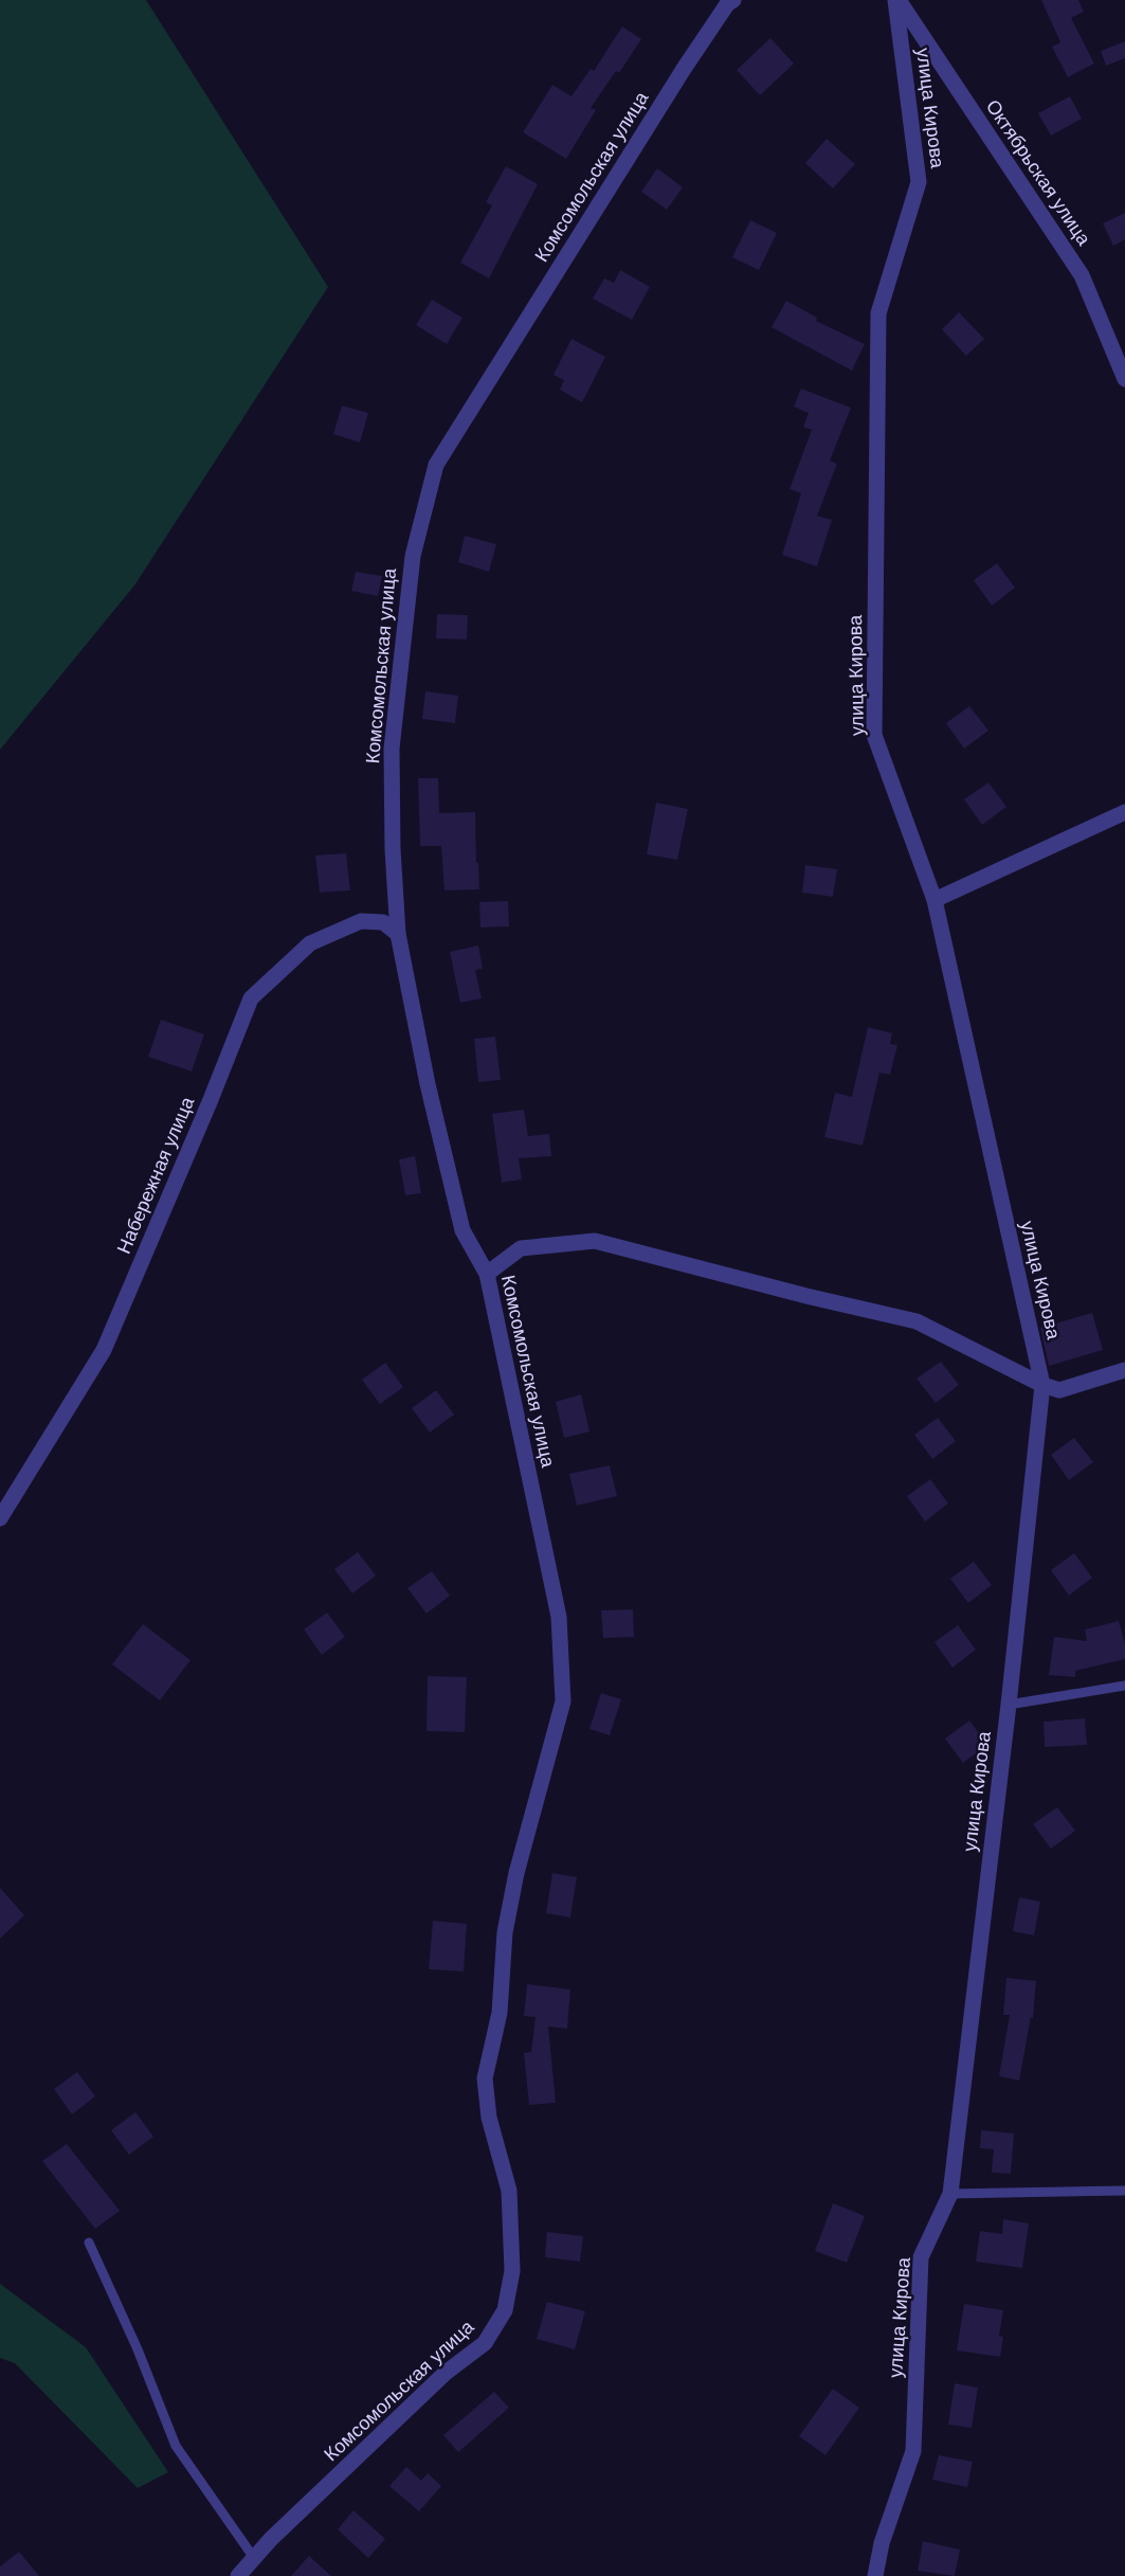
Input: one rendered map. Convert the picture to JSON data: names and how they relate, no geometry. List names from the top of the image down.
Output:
{
  "streets": {
    "street": [
      "улица Кирова",
      "Октябрьская улица",
      "Комсомольская улица",
      "Набережная улица"
    ]
  },
  "crossings": [
    ["улица Кирова", "Октябрьская улица"],
    ["Комсомольская улица", "Набережная улица"]
  ]
}
